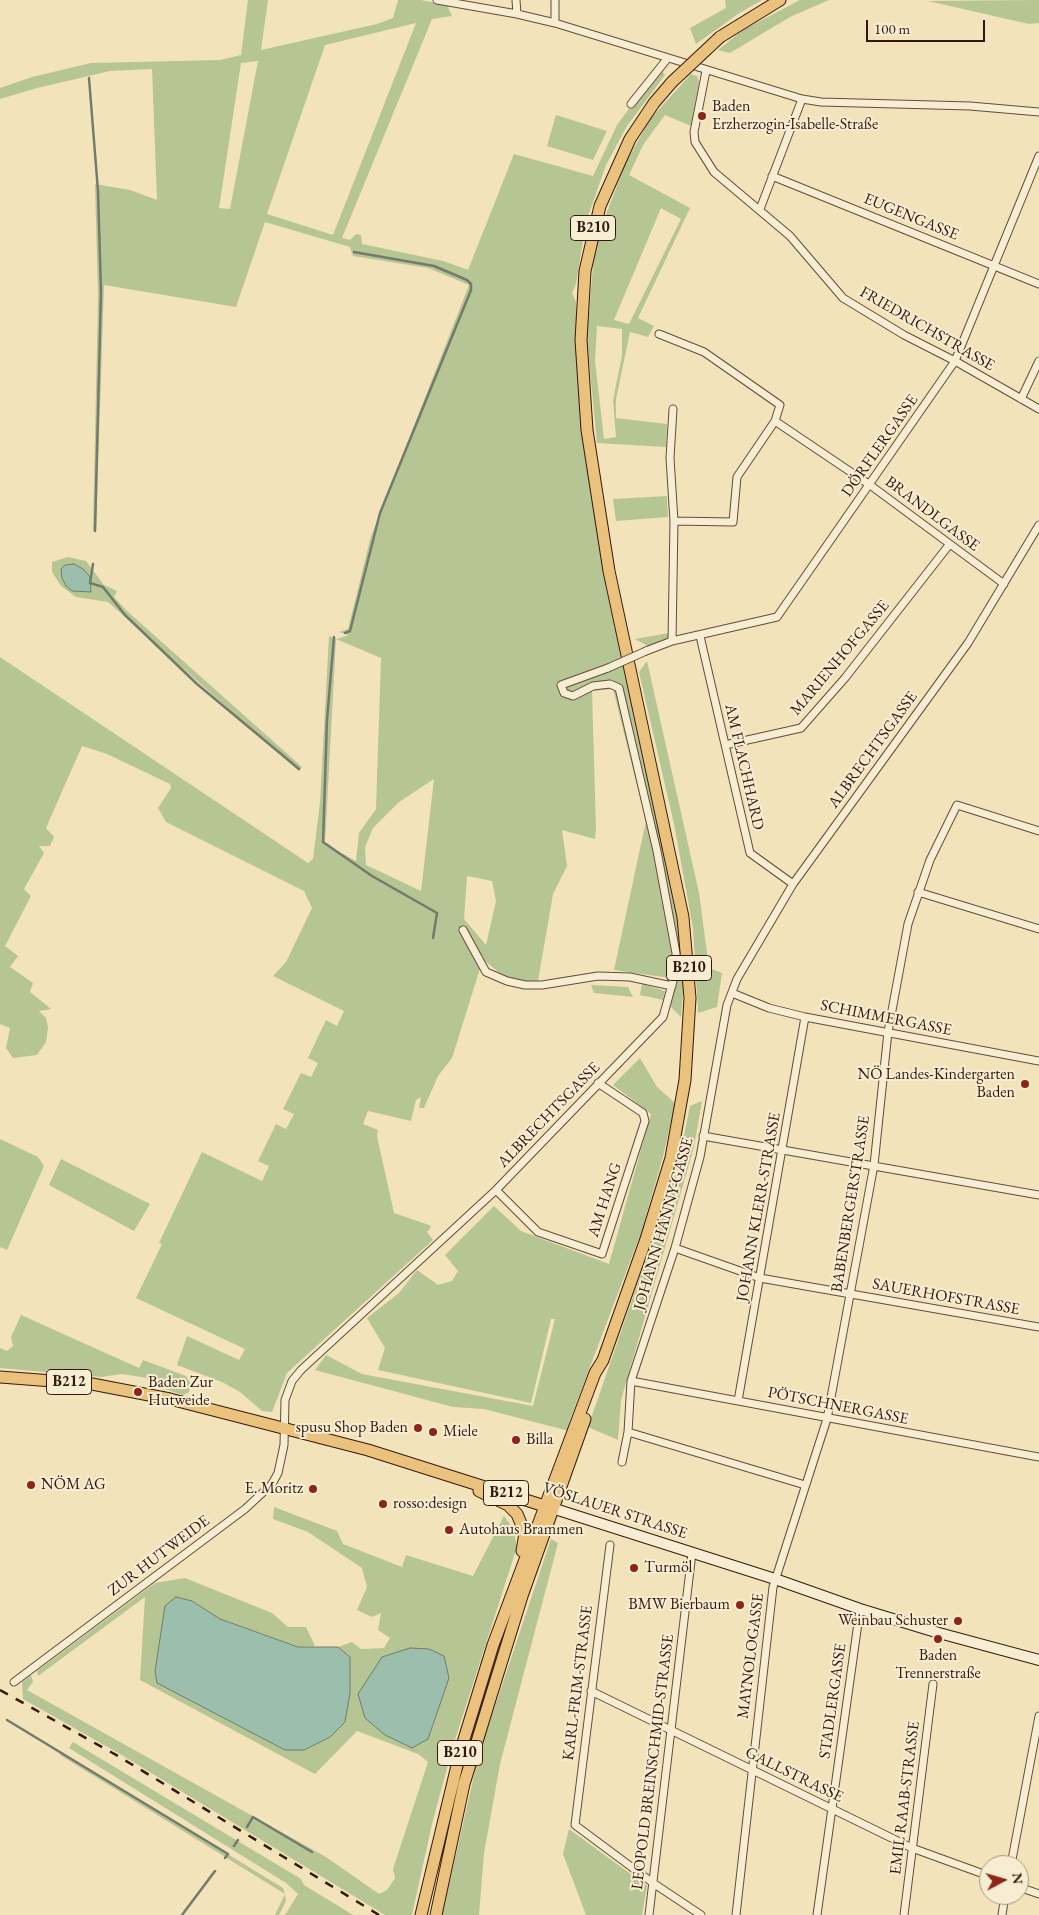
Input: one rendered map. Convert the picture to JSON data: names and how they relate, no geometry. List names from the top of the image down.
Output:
{
  "streets": {
    "main road": ["B210", "B212", "VÖSLAUER STRASSE"],
    "street": [
      "EUGENGASSE",
      "FRIEDRICHSTRASSE",
      "DÖRFLERGASSE",
      "BRANDLGASSE",
      "MARIENHOFGASSE",
      "ALBRECHTSGASSE",
      "AM FLACHHARD",
      "SCHIMMERGASSE",
      "AM HANG",
      "BABENBERGERSTRASSE",
      "JOHANN KLERR-STRASSE",
      "JOHANN HANNY-GASSE",
      "SAUERHOFSTRASSE",
      "PÖTSCHNERGASSE",
      "ZUR HUTWEIDE",
      "MAYNOLOGASSE",
      "KARL-FRIM-STRASSE",
      "STADLERGASSE",
      "LEOPOLD BREINSCHMID-STRASSE",
      "GALLSTRASSE",
      "EMIL RAAB-STRASSE"
    ]
  },
  "crossings": [
    ["EUGENGASSE", "DÖRFLERGASSE"],
    ["B210", "VÖSLAUER STRASSE"],
    ["FRIEDRICHSTRASSE", "DÖRFLERGASSE"],
    ["DÖRFLERGASSE", "BRANDLGASSE"],
    ["DÖRFLERGASSE", "ALBRECHTSGASSE"],
    ["DÖRFLERGASSE", "AM FLACHHARD"],
    ["BRANDLGASSE", "MARIENHOFGASSE"],
    ["BRANDLGASSE", "ALBRECHTSGASSE"],
    ["MARIENHOFGASSE", "AM FLACHHARD"],
    ["ALBRECHTSGASSE", "AM FLACHHARD"],
    ["ALBRECHTSGASSE", "SCHIMMERGASSE"],
    ["ALBRECHTSGASSE", "AM HANG"],
    ["ALBRECHTSGASSE", "JOHANN HANNY-GASSE"],
    ["ALBRECHTSGASSE", "VÖSLAUER STRASSE"],
    ["ALBRECHTSGASSE", "ZUR HUTWEIDE"],
    ["SCHIMMERGASSE", "BABENBERGERSTRASSE"],
    ["SCHIMMERGASSE", "JOHANN KLERR-STRASSE"],
    ["SCHIMMERGASSE", "JOHANN HANNY-GASSE"],
    ["BABENBERGERSTRASSE", "SAUERHOFSTRASSE"],
    ["BABENBERGERSTRASSE", "PÖTSCHNERGASSE"],
    ["BABENBERGERSTRASSE", "VÖSLAUER STRASSE"],
    ["BABENBERGERSTRASSE", "MAYNOLOGASSE"],
    ["JOHANN KLERR-STRASSE", "SAUERHOFSTRASSE"],
    ["JOHANN KLERR-STRASSE", "PÖTSCHNERGASSE"],
    ["JOHANN HANNY-GASSE", "SAUERHOFSTRASSE"],
    ["JOHANN HANNY-GASSE", "PÖTSCHNERGASSE"],
    ["VÖSLAUER STRASSE", "ZUR HUTWEIDE"],
    ["VÖSLAUER STRASSE", "MAYNOLOGASSE"],
    ["VÖSLAUER STRASSE", "STADLERGASSE"],
    ["VÖSLAUER STRASSE", "LEOPOLD BREINSCHMID-STRASSE"],
    ["MAYNOLOGASSE", "GALLSTRASSE"],
    ["KARL-FRIM-STRASSE", "LEOPOLD BREINSCHMID-STRASSE"],
    ["KARL-FRIM-STRASSE", "GALLSTRASSE"],
    ["STADLERGASSE", "GALLSTRASSE"],
    ["LEOPOLD BREINSCHMID-STRASSE", "GALLSTRASSE"],
    ["GALLSTRASSE", "EMIL RAAB-STRASSE"]
  ],
  "places": [
    "Baden Erzherzogin-Isabelle-Straße",
    "NÖ Landes-Kindergarten Baden",
    "Baden Zur Hutweide",
    "spusu Shop Baden",
    "Miele",
    "Billa",
    "NÖM AG",
    "E. Moritz",
    "rosso:design",
    "Autohaus Brammen",
    "Turmöl",
    "BMW Bierbaum",
    "Weinbau Schuster",
    "Baden Trennerstraße"
  ],
  "scale_bar": "100 m",
  "north": "right"
}
